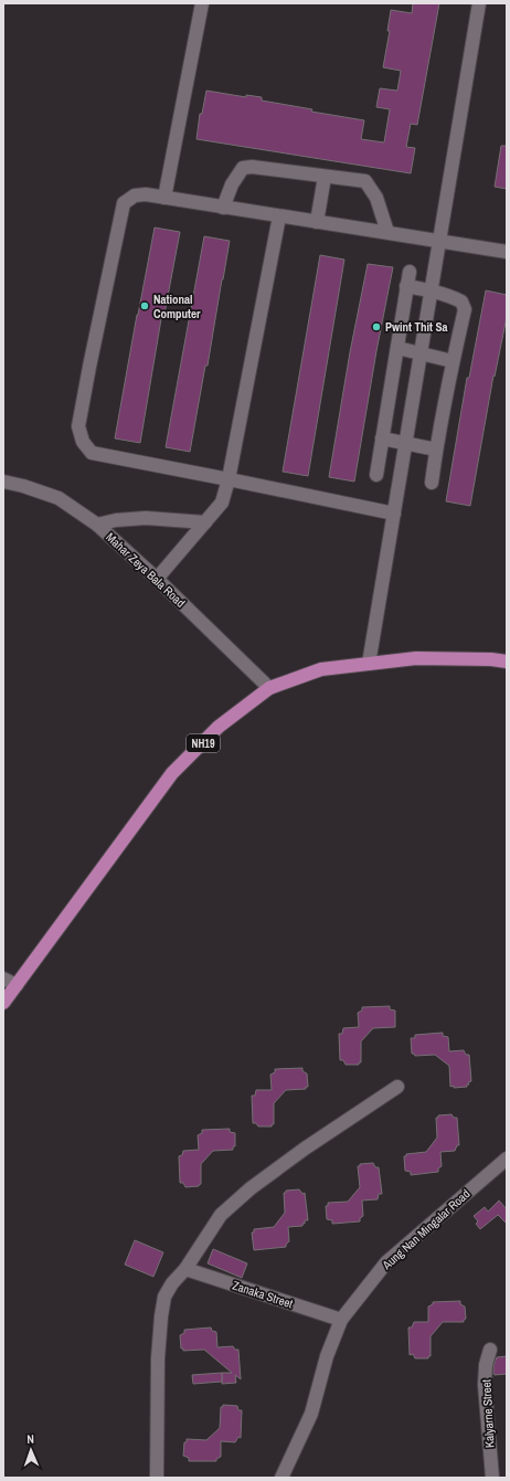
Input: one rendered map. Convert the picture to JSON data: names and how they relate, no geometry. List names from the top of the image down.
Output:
{
  "streets": {
    "highway": ["NH19"],
    "street": [
      "Mahar Zeya Bala Road",
      "Aung Nan Mingalar Road",
      "Zanaka Street",
      "Kalyarne Street"
    ]
  },
  "crossings": [
    ["Mahar Zeya Bala Road", "NH19"],
    ["Aung Nan Mingalar Road", "Zanaka Street"]
  ],
  "places": ["National Computer", "Pwint Thit Sa"],
  "north": "top"
}
